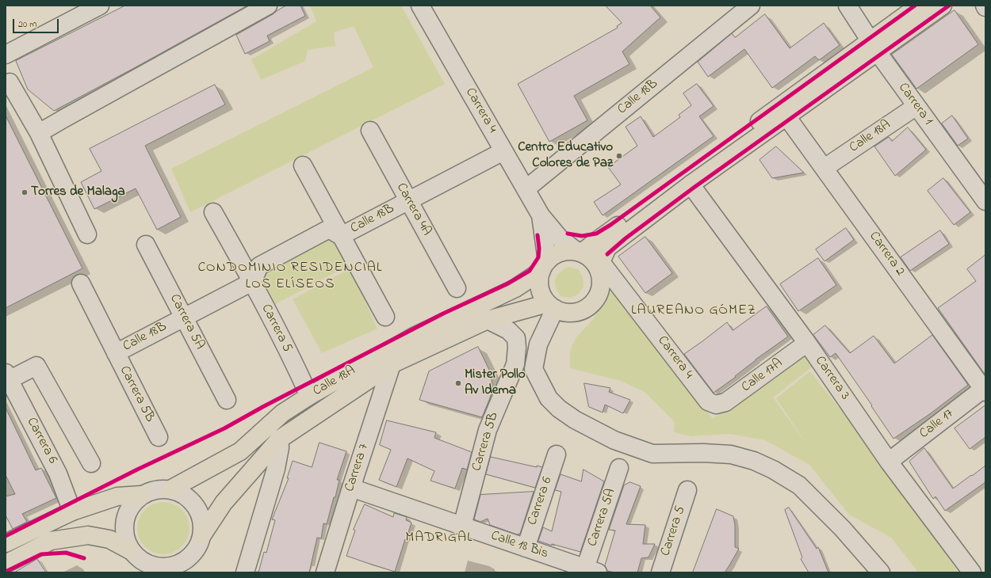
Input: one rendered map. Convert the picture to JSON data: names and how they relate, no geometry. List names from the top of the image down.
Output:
{
  "streets": {
    "main road": ["Calle 18A"],
    "street": [
      "Calle 18B",
      "Carrera 1",
      "Carrera 4",
      "Carrera 4A",
      "Carrera 2",
      "Carrera 5A",
      "Carrera 5",
      "Calle 17A",
      "Carrera 3",
      "Carrera 5B",
      "Calle 17",
      "Carrera 6",
      "Carrera 7",
      "Calle 18 Bis"
    ]
  },
  "crossings": [
    ["Calle 18B", "Carrera 4"],
    ["Calle 18B", "Carrera 4A"],
    ["Calle 18B", "Carrera 5A"],
    ["Calle 18B", "Carrera 5"],
    ["Calle 18B", "Carrera 5B"],
    ["Carrera 1", "Calle 18A"],
    ["Carrera 4", "Calle 18A"],
    ["Carrera 4", "Calle 17A"],
    ["Calle 18A", "Carrera 2"],
    ["Calle 18A", "Carrera 5"],
    ["Calle 18A", "Carrera 5B"],
    ["Calle 18A", "Carrera 7"],
    ["Carrera 2", "Calle 17"],
    ["Carrera 5A", "Calle 18 Bis"],
    ["Calle 17A", "Carrera 3"],
    ["Carrera 3", "Calle 17"],
    ["Carrera 5B", "Calle 18 Bis"],
    ["Carrera 6", "Calle 18 Bis"],
    ["Carrera 7", "Calle 18 Bis"]
  ],
  "districts": ["CONDOMINIO RESIDENCIAL LOS ELÍSEOS", "LAUREANO GÓMEZ", "MADRIGAL"],
  "places": ["Centro Educativo Colores de Paz", "Torres de Malaga", "Mister Pollo Av Idema"],
  "scale_bar": "20 m"
}
